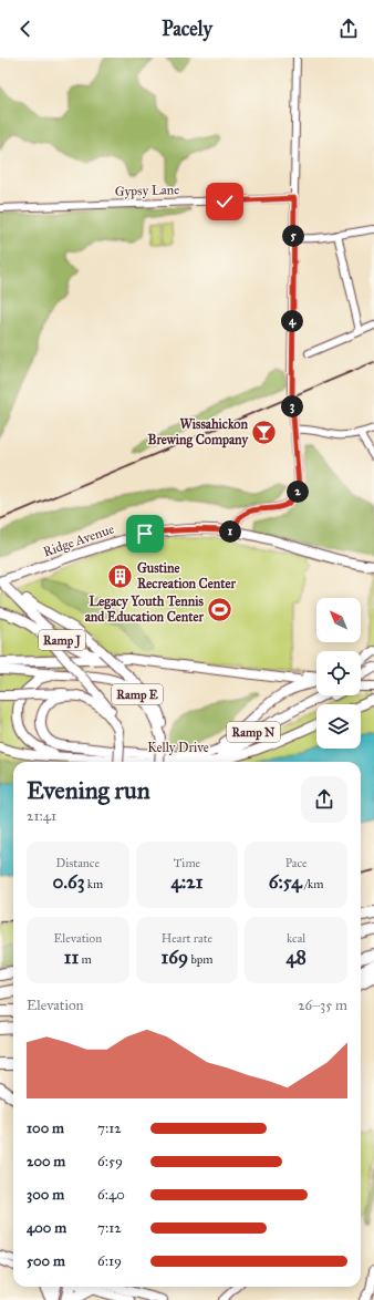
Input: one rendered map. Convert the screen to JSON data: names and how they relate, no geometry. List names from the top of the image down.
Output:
{
  "streets": {
    "main road": [
      "Ridge Avenue",
      "Ramp J",
      "Ramp E",
      "Ramp N",
      "Kelly Drive"
    ],
    "street": ["Gypsy Lane"]
  },
  "crossings": [
    ["Ridge Avenue", "Ramp J"]
  ],
  "places": {
    "bar": ["Wissahickon Brewing Company"],
    "building": ["Gustine Recreation Center"],
    "sports": ["Legacy Youth Tennis and Education Center"]
  },
  "north": "top left",
  "page": {
    "header": "Pacely",
    "pins": [
      "5",
      "4",
      "3",
      "2",
      "1"
    ],
    "heading": ["Evening run", "21:41"],
    "stats": [
      ["Distance", "0.63 km"],
      ["Time", "4:21"],
      ["Pace", "6:54 /km"],
      ["Elevation", "11 m"],
      ["Heart rate", "169 bpm"],
      ["kcal", "48"]
    ],
    "chart": ["Elevation", "26–35 m"],
    "list": [
      {
        "name": "100 m",
        "note": "7:12"
      },
      {
        "name": "200 m",
        "note": "6:59"
      },
      {
        "name": "300 m",
        "note": "6:40"
      },
      {
        "name": "400 m",
        "note": "7:12"
      },
      {
        "name": "500 m",
        "note": "6:19"
      }
    ]
  }
}
